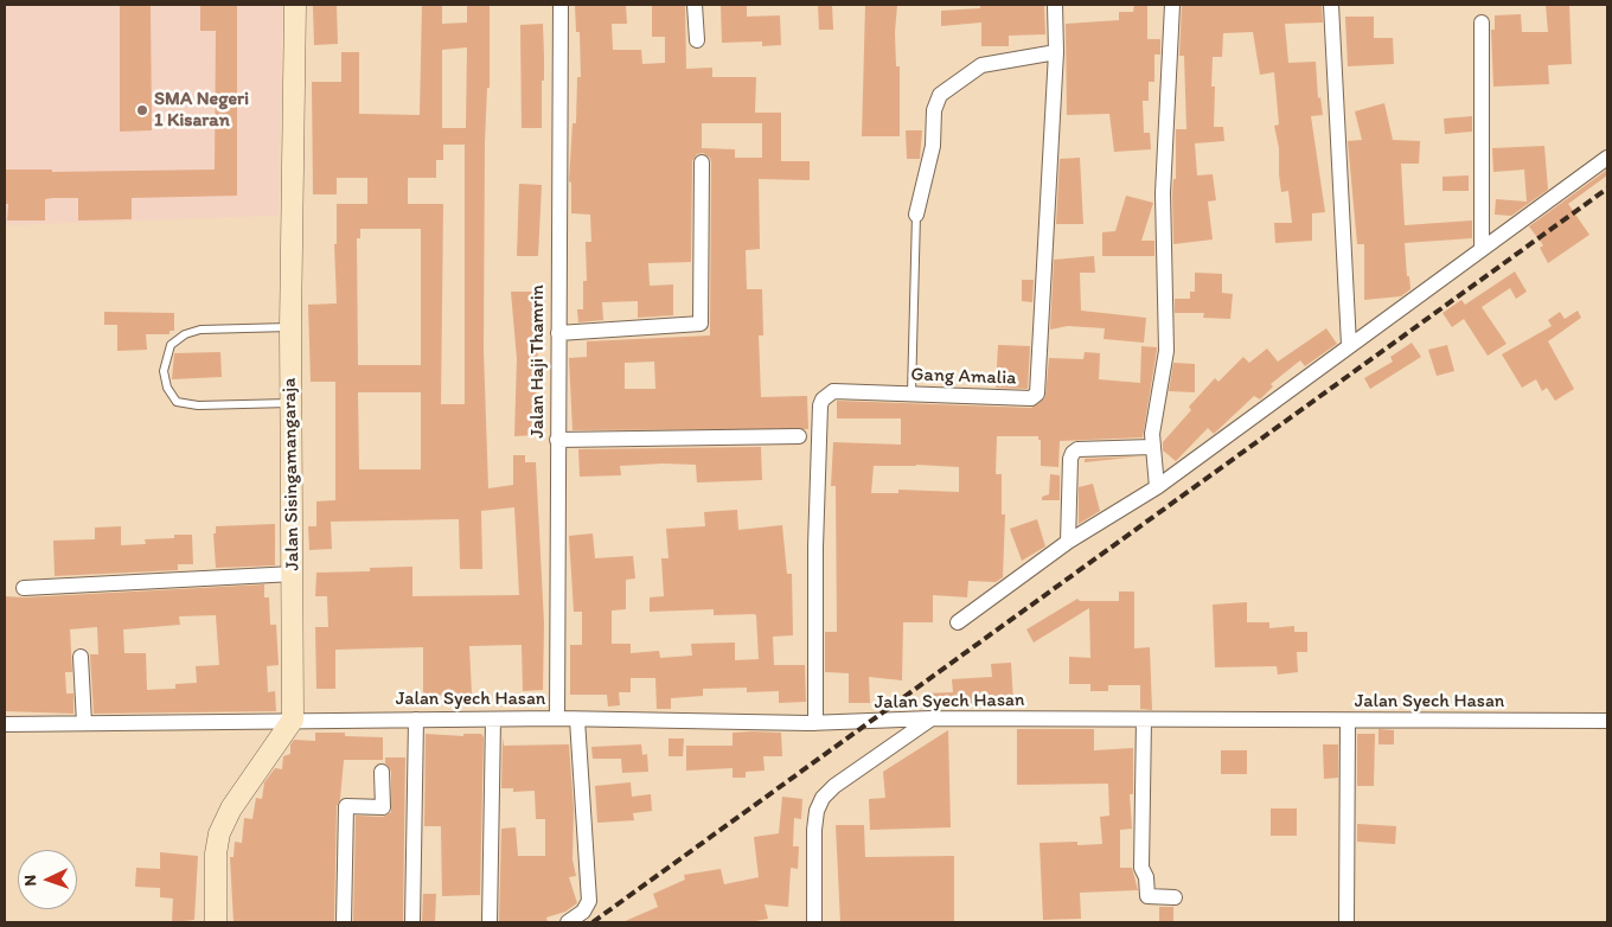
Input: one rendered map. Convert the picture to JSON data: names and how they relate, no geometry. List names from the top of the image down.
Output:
{
  "streets": {
    "street": [
      "Jalan Haji Thamrin",
      "Gang Amalia",
      "Jalan Sisingamangaraja",
      "Jalan Syech Hasan"
    ]
  },
  "crossings": [
    ["Jalan Haji Thamrin", "Jalan Syech Hasan"],
    ["Gang Amalia", "Jalan Syech Hasan"],
    ["Jalan Sisingamangaraja", "Jalan Syech Hasan"]
  ],
  "places": ["SMA Negeri 1 Kisaran"],
  "north": "left"
}
